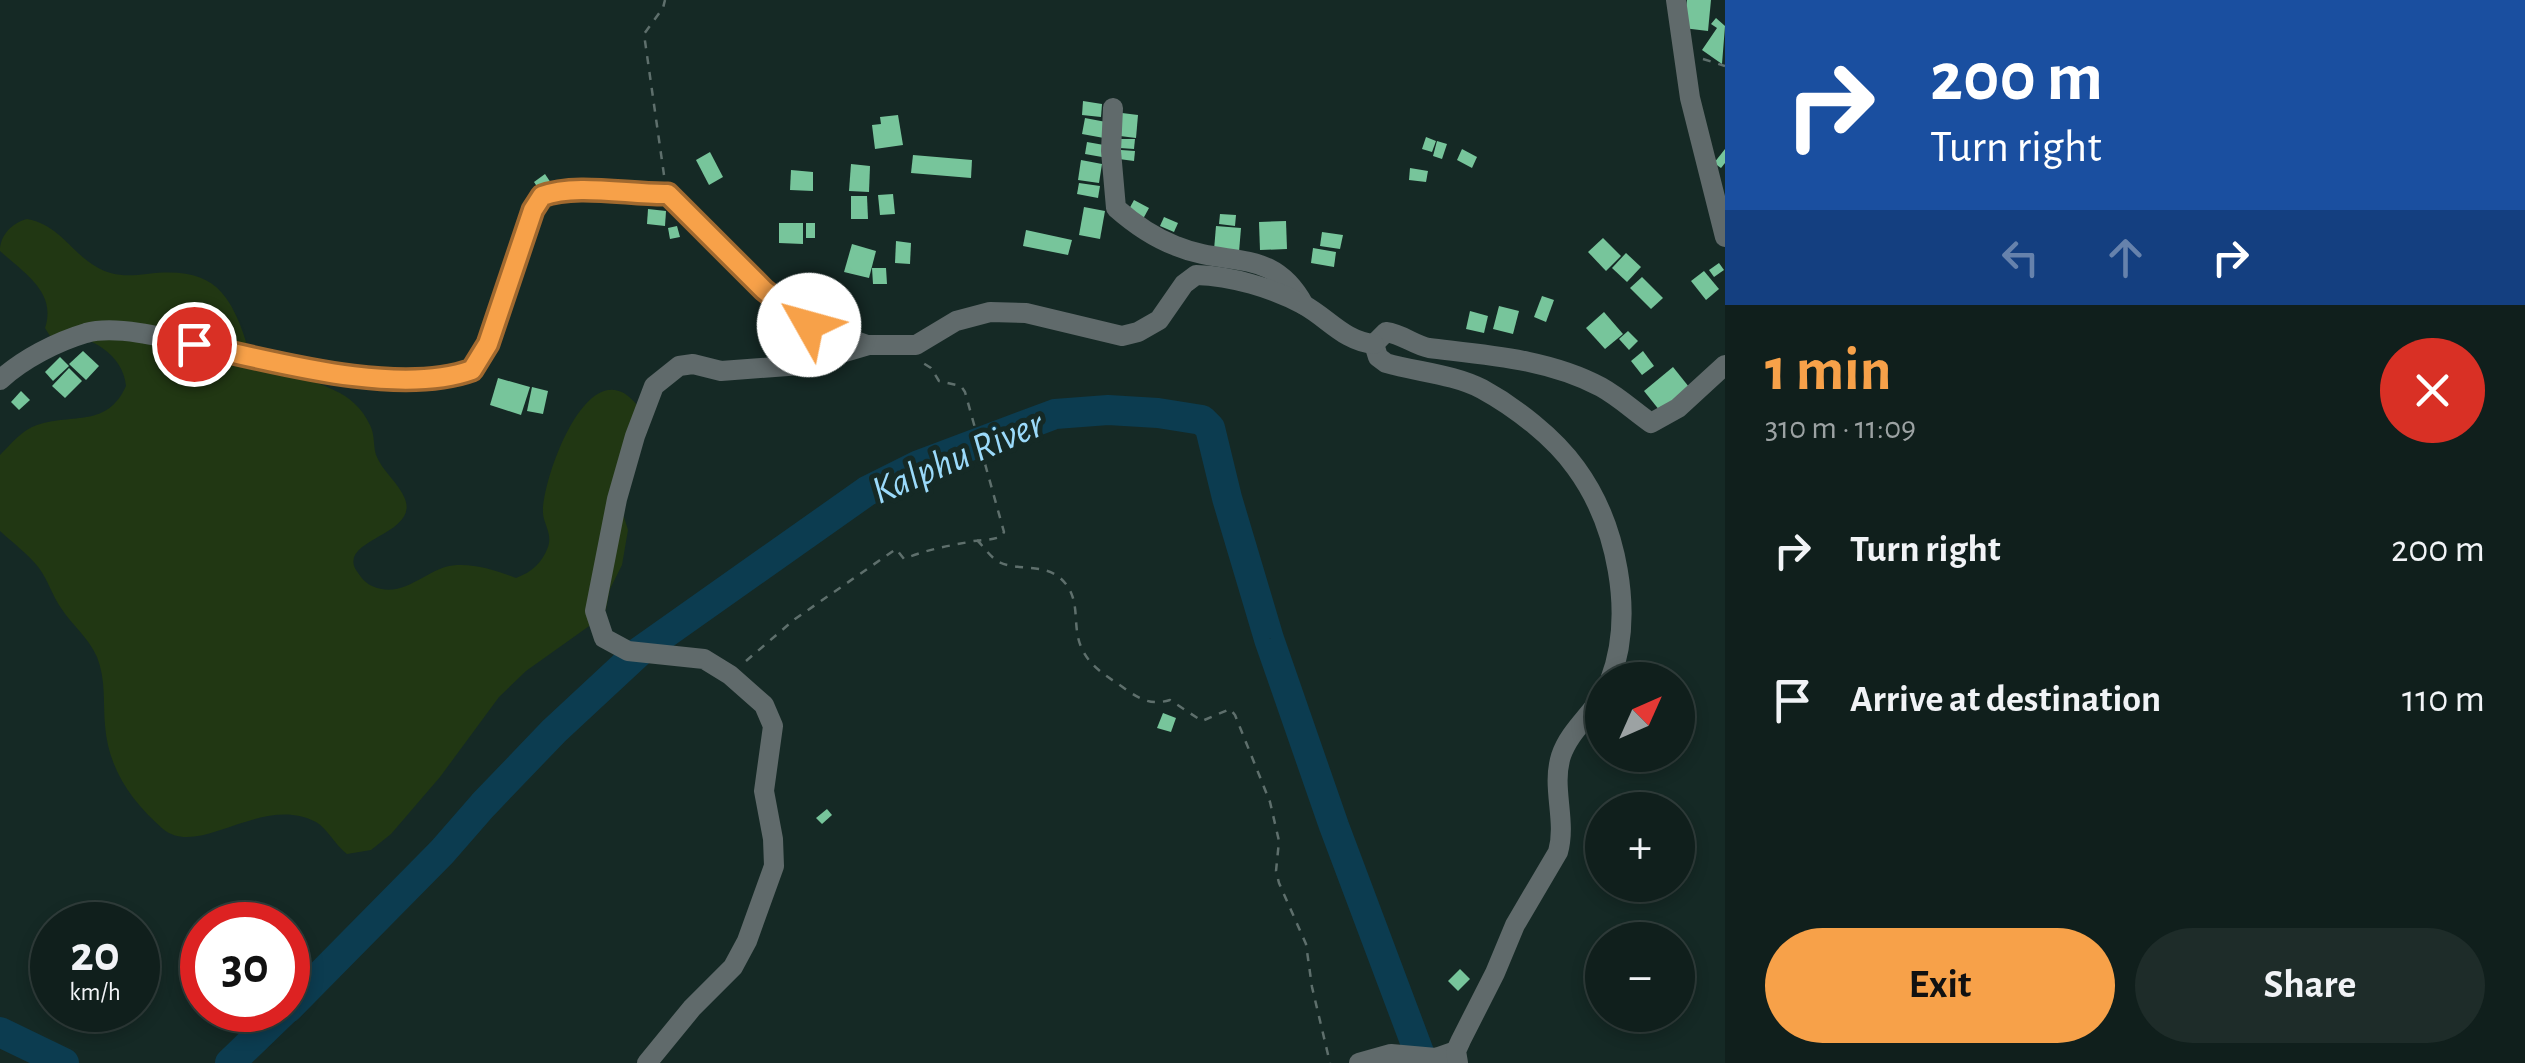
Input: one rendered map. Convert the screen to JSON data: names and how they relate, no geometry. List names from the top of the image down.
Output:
{
  "water": ["Kalphu River"],
  "north": "top right",
  "page": {
    "turn": ["200 m", "Turn right"],
    "heading": ["1 min", "310 m · 11:09"],
    "list": [
      {
        "name": "Turn right",
        "value": "200 m"
      },
      {
        "name": "Arrive at destination",
        "value": "110 m"
      }
    ],
    "map_buttons": ["+", "−"],
    "speed": "20 km/h",
    "limit": "30",
    "buttons": ["Exit", "Share"]
  }
}
